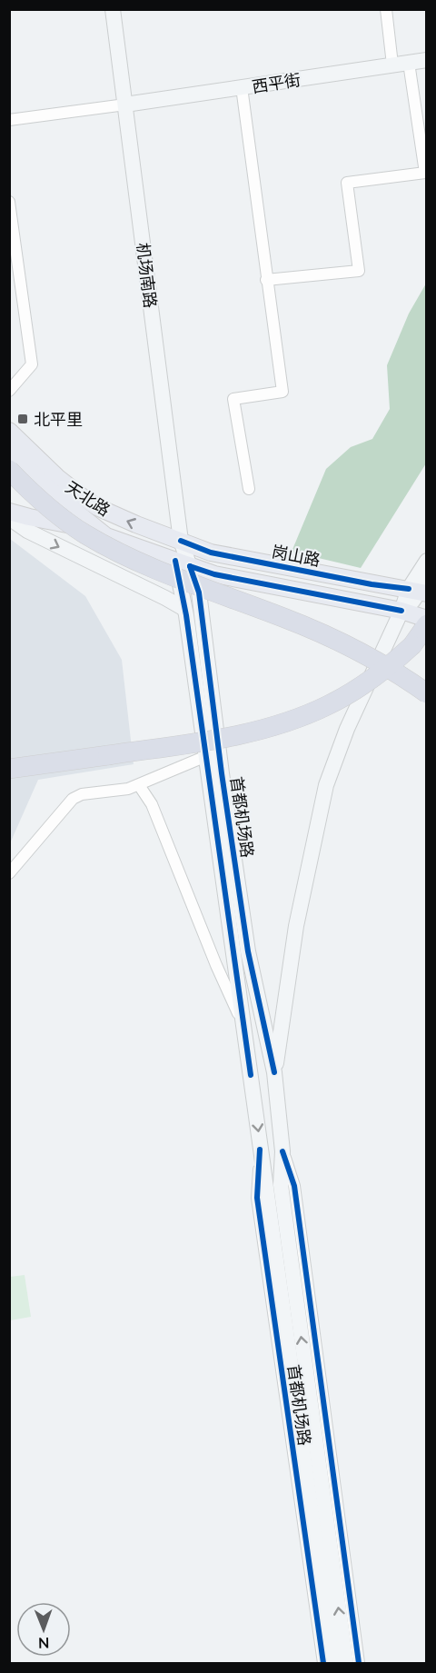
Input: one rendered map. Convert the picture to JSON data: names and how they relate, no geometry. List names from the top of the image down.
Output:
{
  "streets": {
    "main road": ["天北路", "岗山路"],
    "street": ["西平街", "机场南路", "首都机场路"]
  },
  "crossings": [
    ["西平街", "机场南路"],
    ["机场南路", "天北路"],
    ["机场南路", "岗山路"],
    ["天北路", "岗山路"],
    ["天北路", "首都机场路"],
    ["岗山路", "首都机场路"]
  ],
  "places": {
    "transit": ["北平里"]
  },
  "north": "bottom"
}
